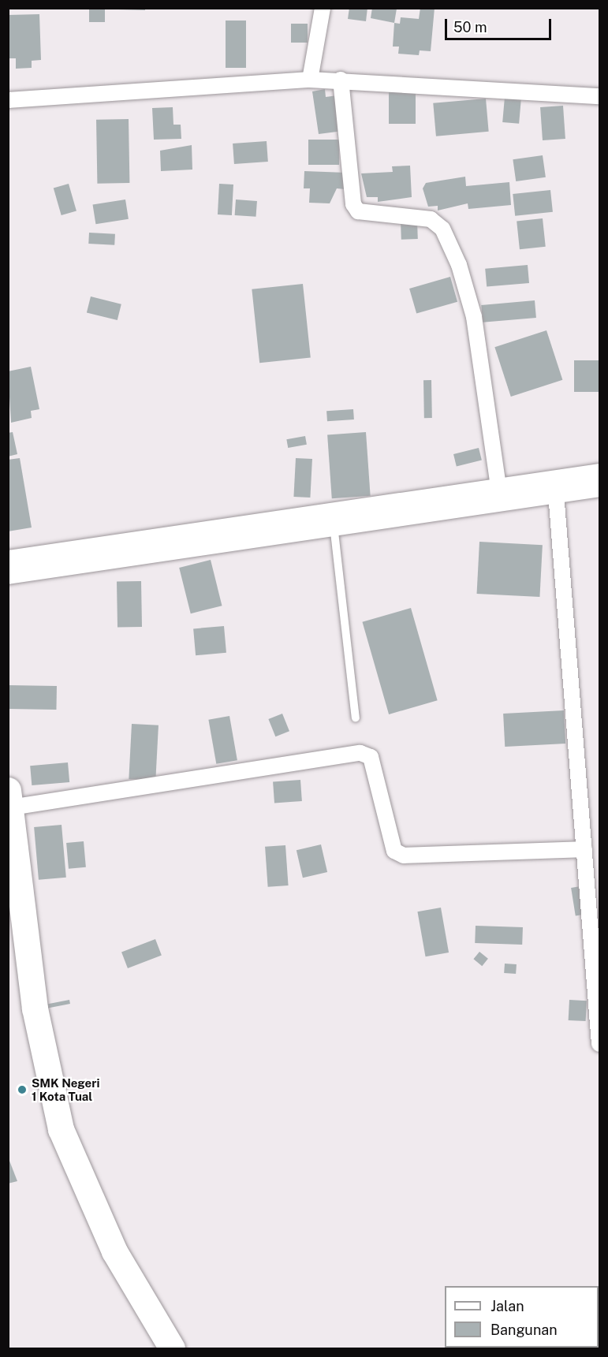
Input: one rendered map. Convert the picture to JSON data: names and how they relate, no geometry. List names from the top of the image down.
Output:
{
  "places": ["SMK Negeri 1 Kota Tual"],
  "legend": ["Jalan", "Bangunan"],
  "scale_bar": "50 m"
}
